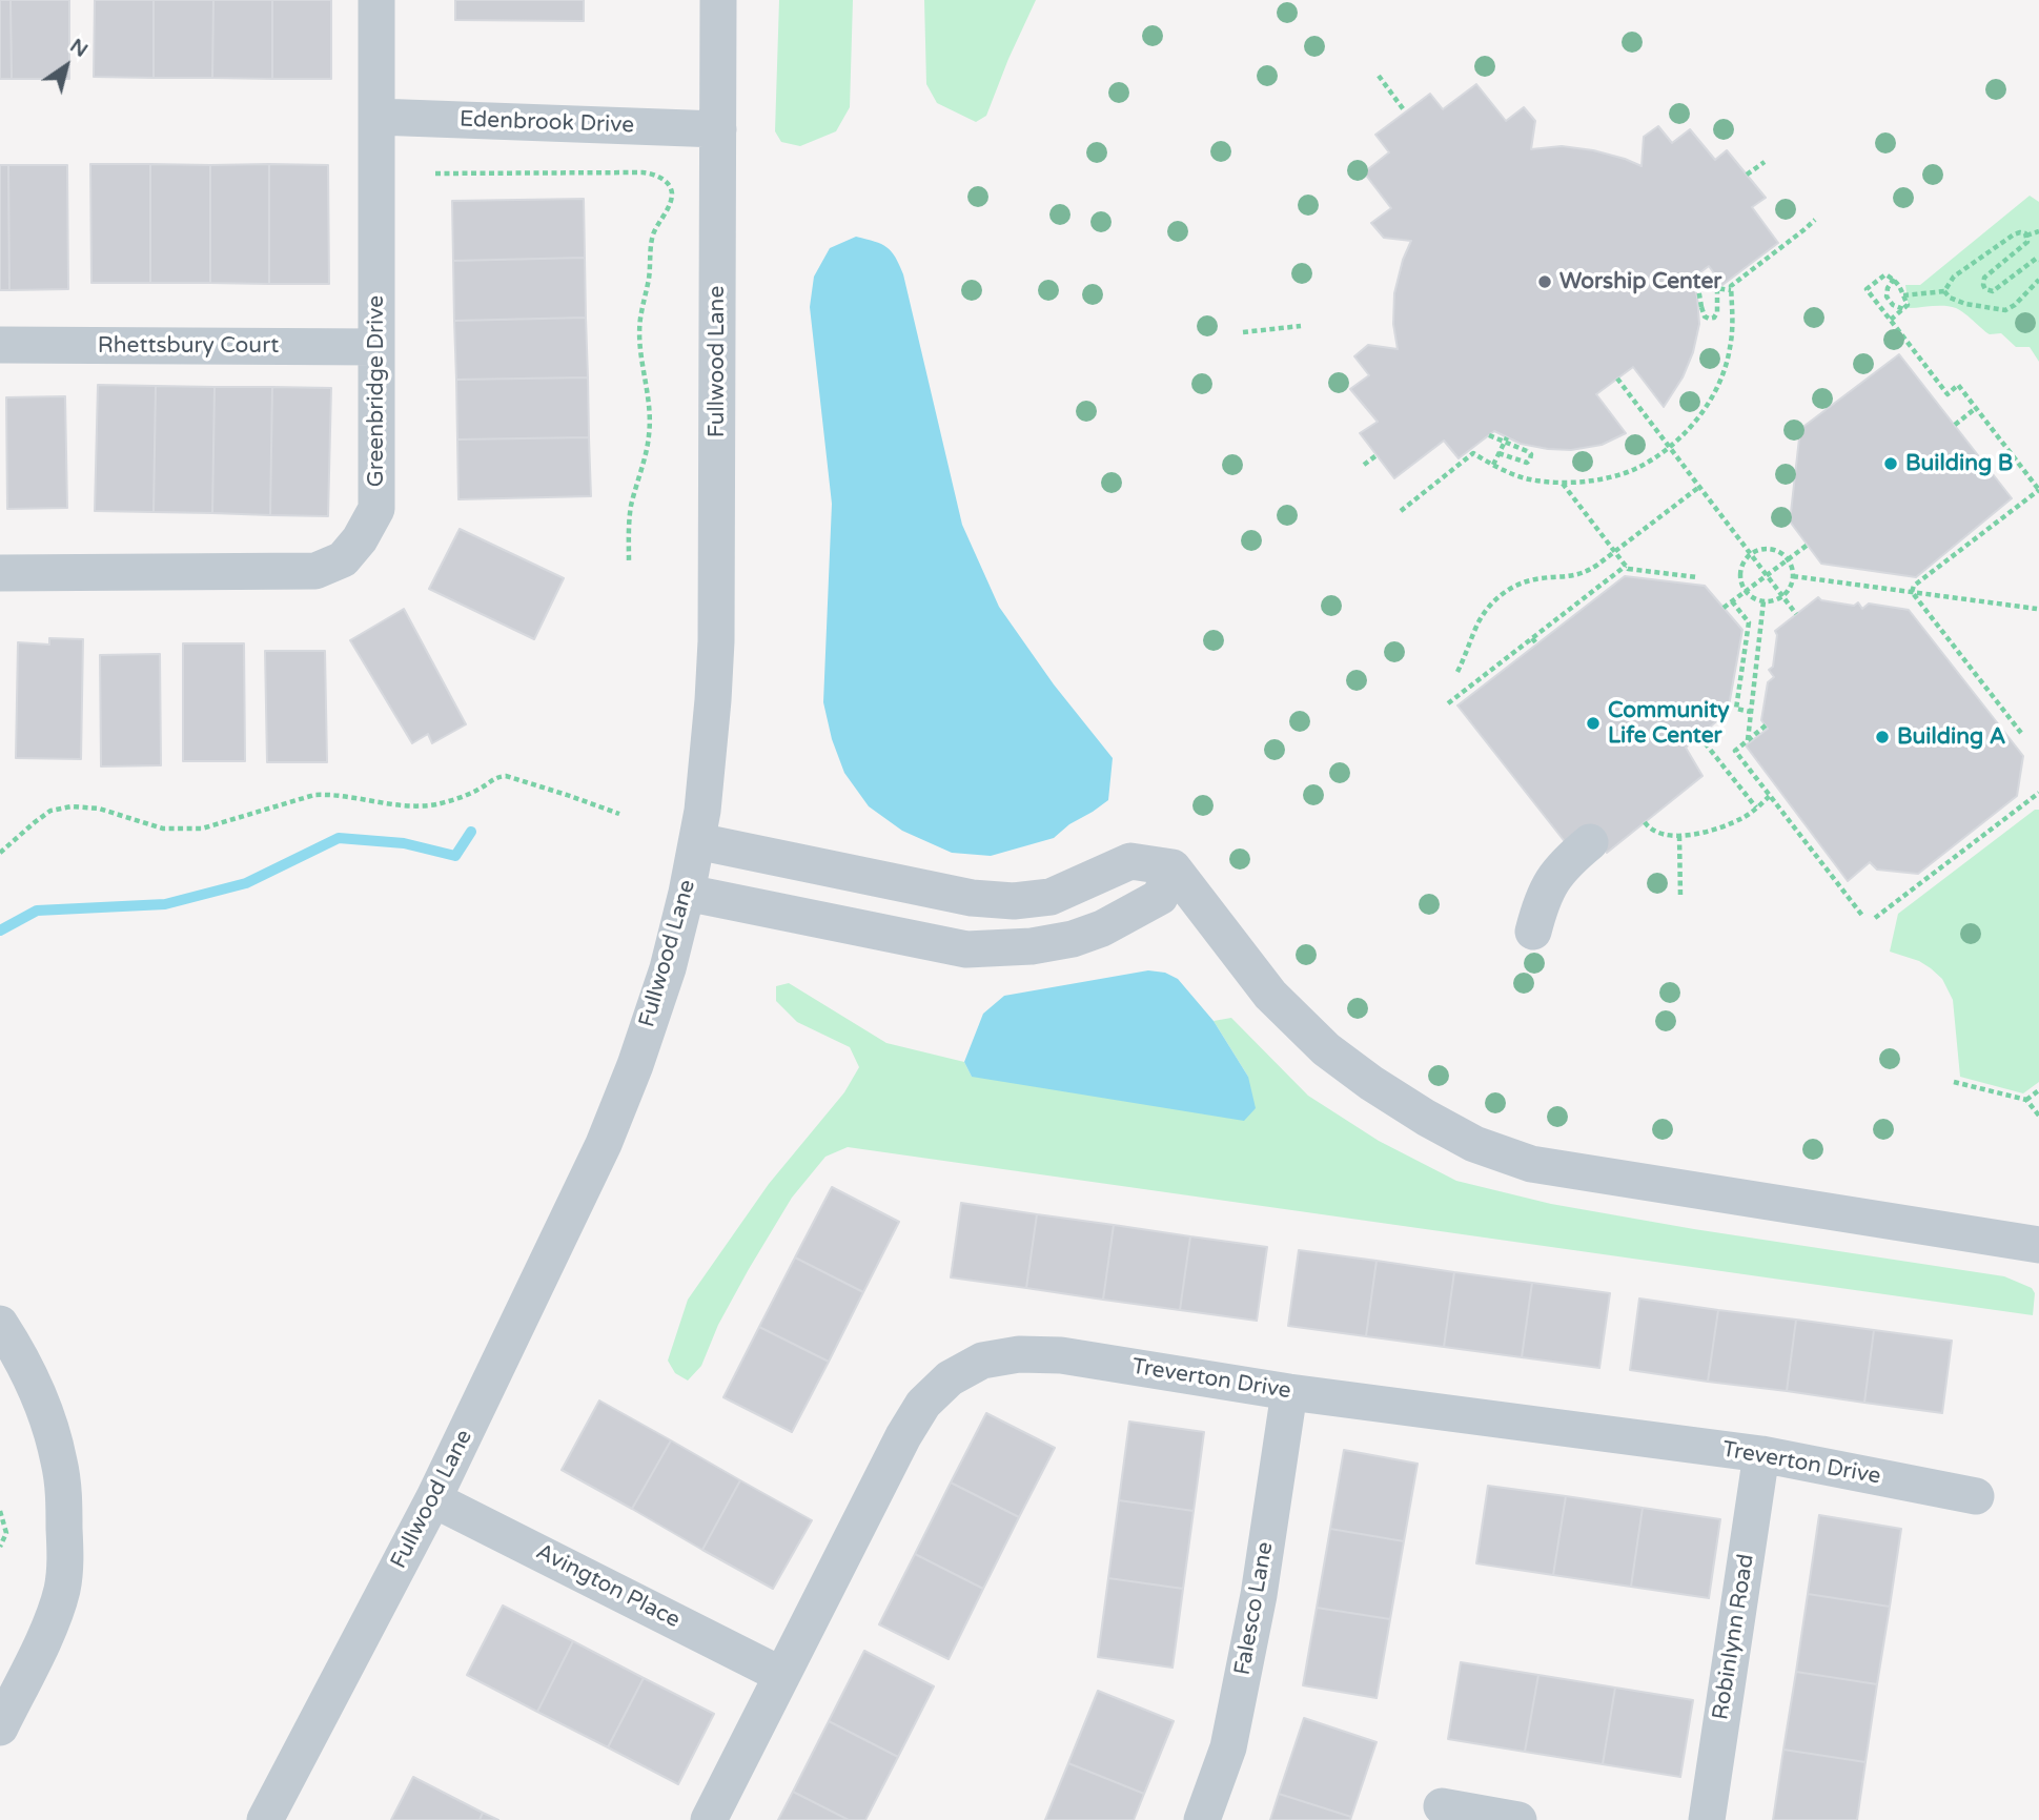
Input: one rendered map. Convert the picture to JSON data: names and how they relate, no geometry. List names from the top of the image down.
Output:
{
  "streets": {
    "street": [
      "Edenbrook Drive",
      "Rhettsbury Court",
      "Fullwood Lane",
      "Greenbridge Drive",
      "Treverton Drive",
      "Avington Place",
      "Falesco Lane",
      "Robinlynn Road"
    ]
  },
  "crossings": [
    ["Edenbrook Drive", "Fullwood Lane"],
    ["Edenbrook Drive", "Greenbridge Drive"],
    ["Rhettsbury Court", "Greenbridge Drive"],
    ["Fullwood Lane", "Avington Place"],
    ["Treverton Drive", "Avington Place"],
    ["Treverton Drive", "Falesco Lane"],
    ["Treverton Drive", "Robinlynn Road"]
  ],
  "places": [
    "Worship Center",
    "Building B",
    "Community Life Center",
    "Building A"
  ],
  "north": "top right"
}
